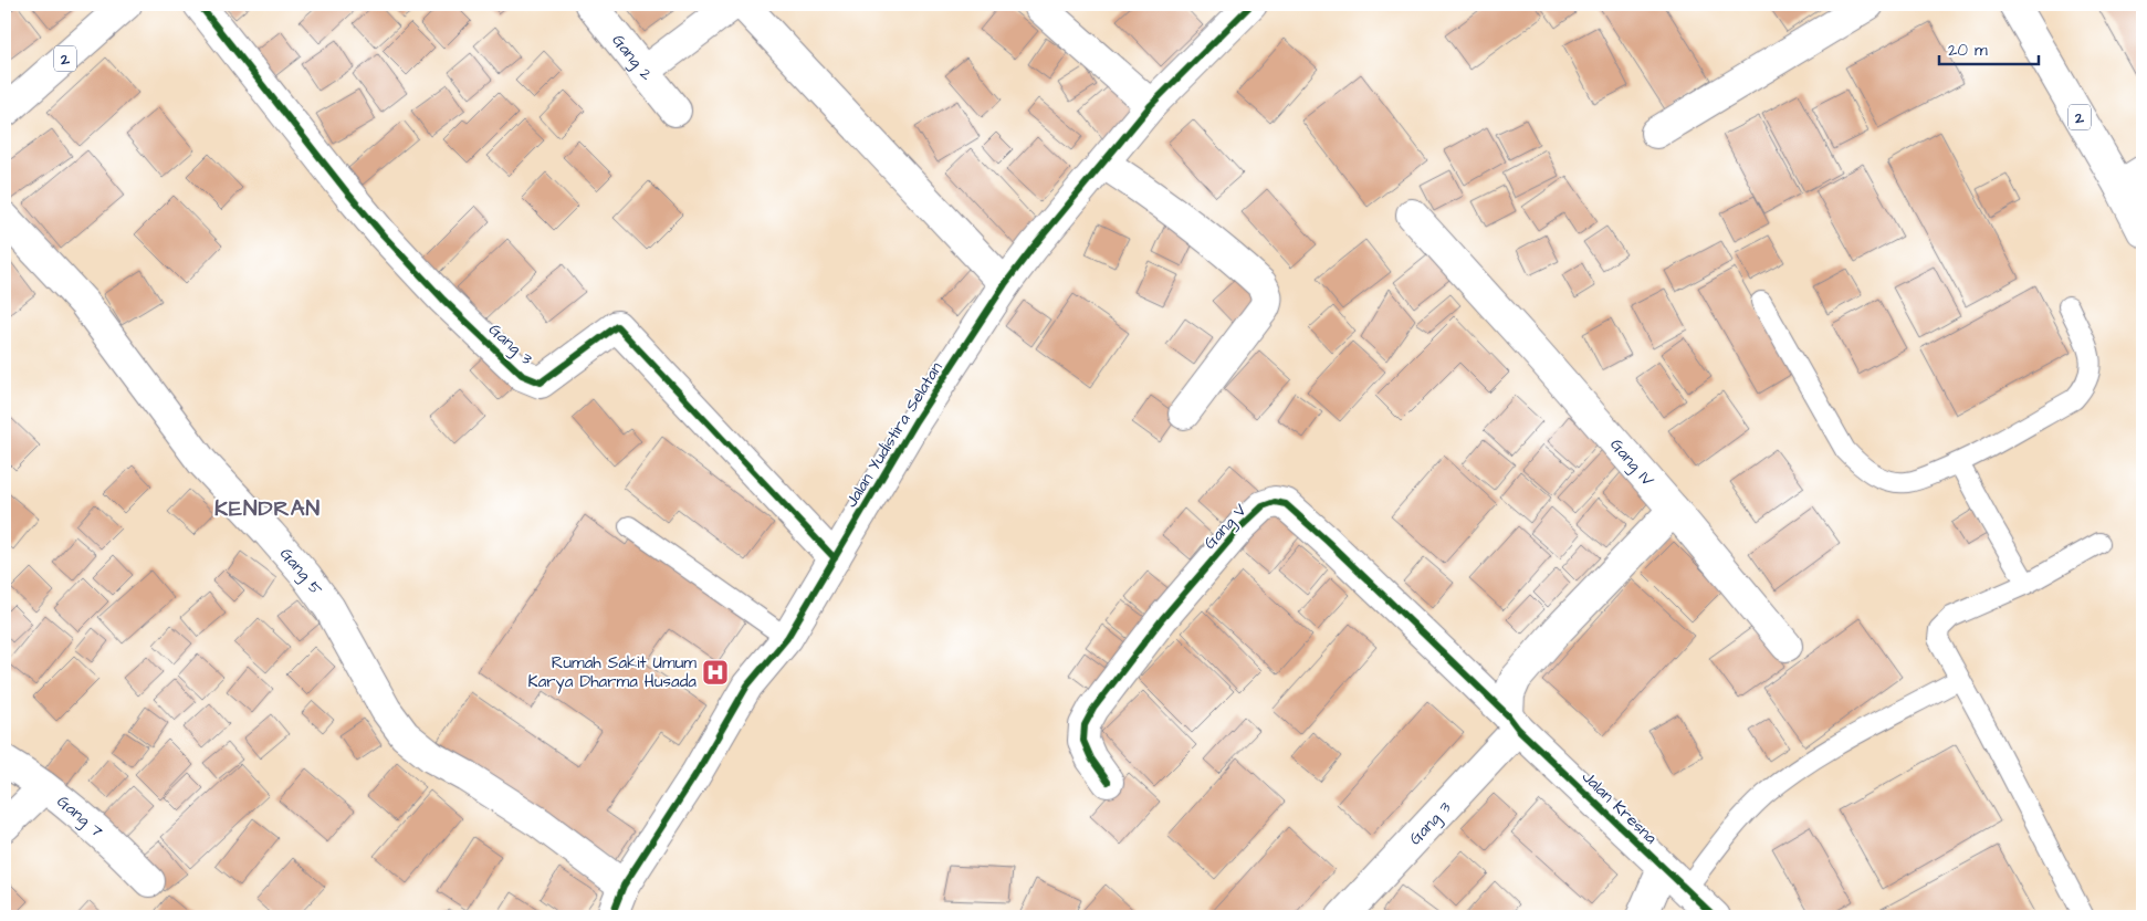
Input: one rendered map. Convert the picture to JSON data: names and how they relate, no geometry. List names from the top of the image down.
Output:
{
  "streets": {
    "main road": [
      "Gang 2",
      "2",
      "Gang 3",
      "Jalan Yudistira Selatan",
      "Gang IV",
      "Gang V",
      "Gang 5",
      "Jalan Kresna",
      "Gang 7"
    ]
  },
  "crossings": [
    ["Gang 3", "Jalan Yudistira Selatan"],
    ["Gang 3", "Gang V"],
    ["Gang 3", "Jalan Kresna"],
    ["Jalan Yudistira Selatan", "Gang 5"],
    ["Gang V", "Jalan Kresna"]
  ],
  "districts": ["KENDRAN"],
  "places": {
    "hospital": ["Rumah Sakit Umum Karya Dharma Husada"]
  },
  "scale_bar": "20 m"
}
